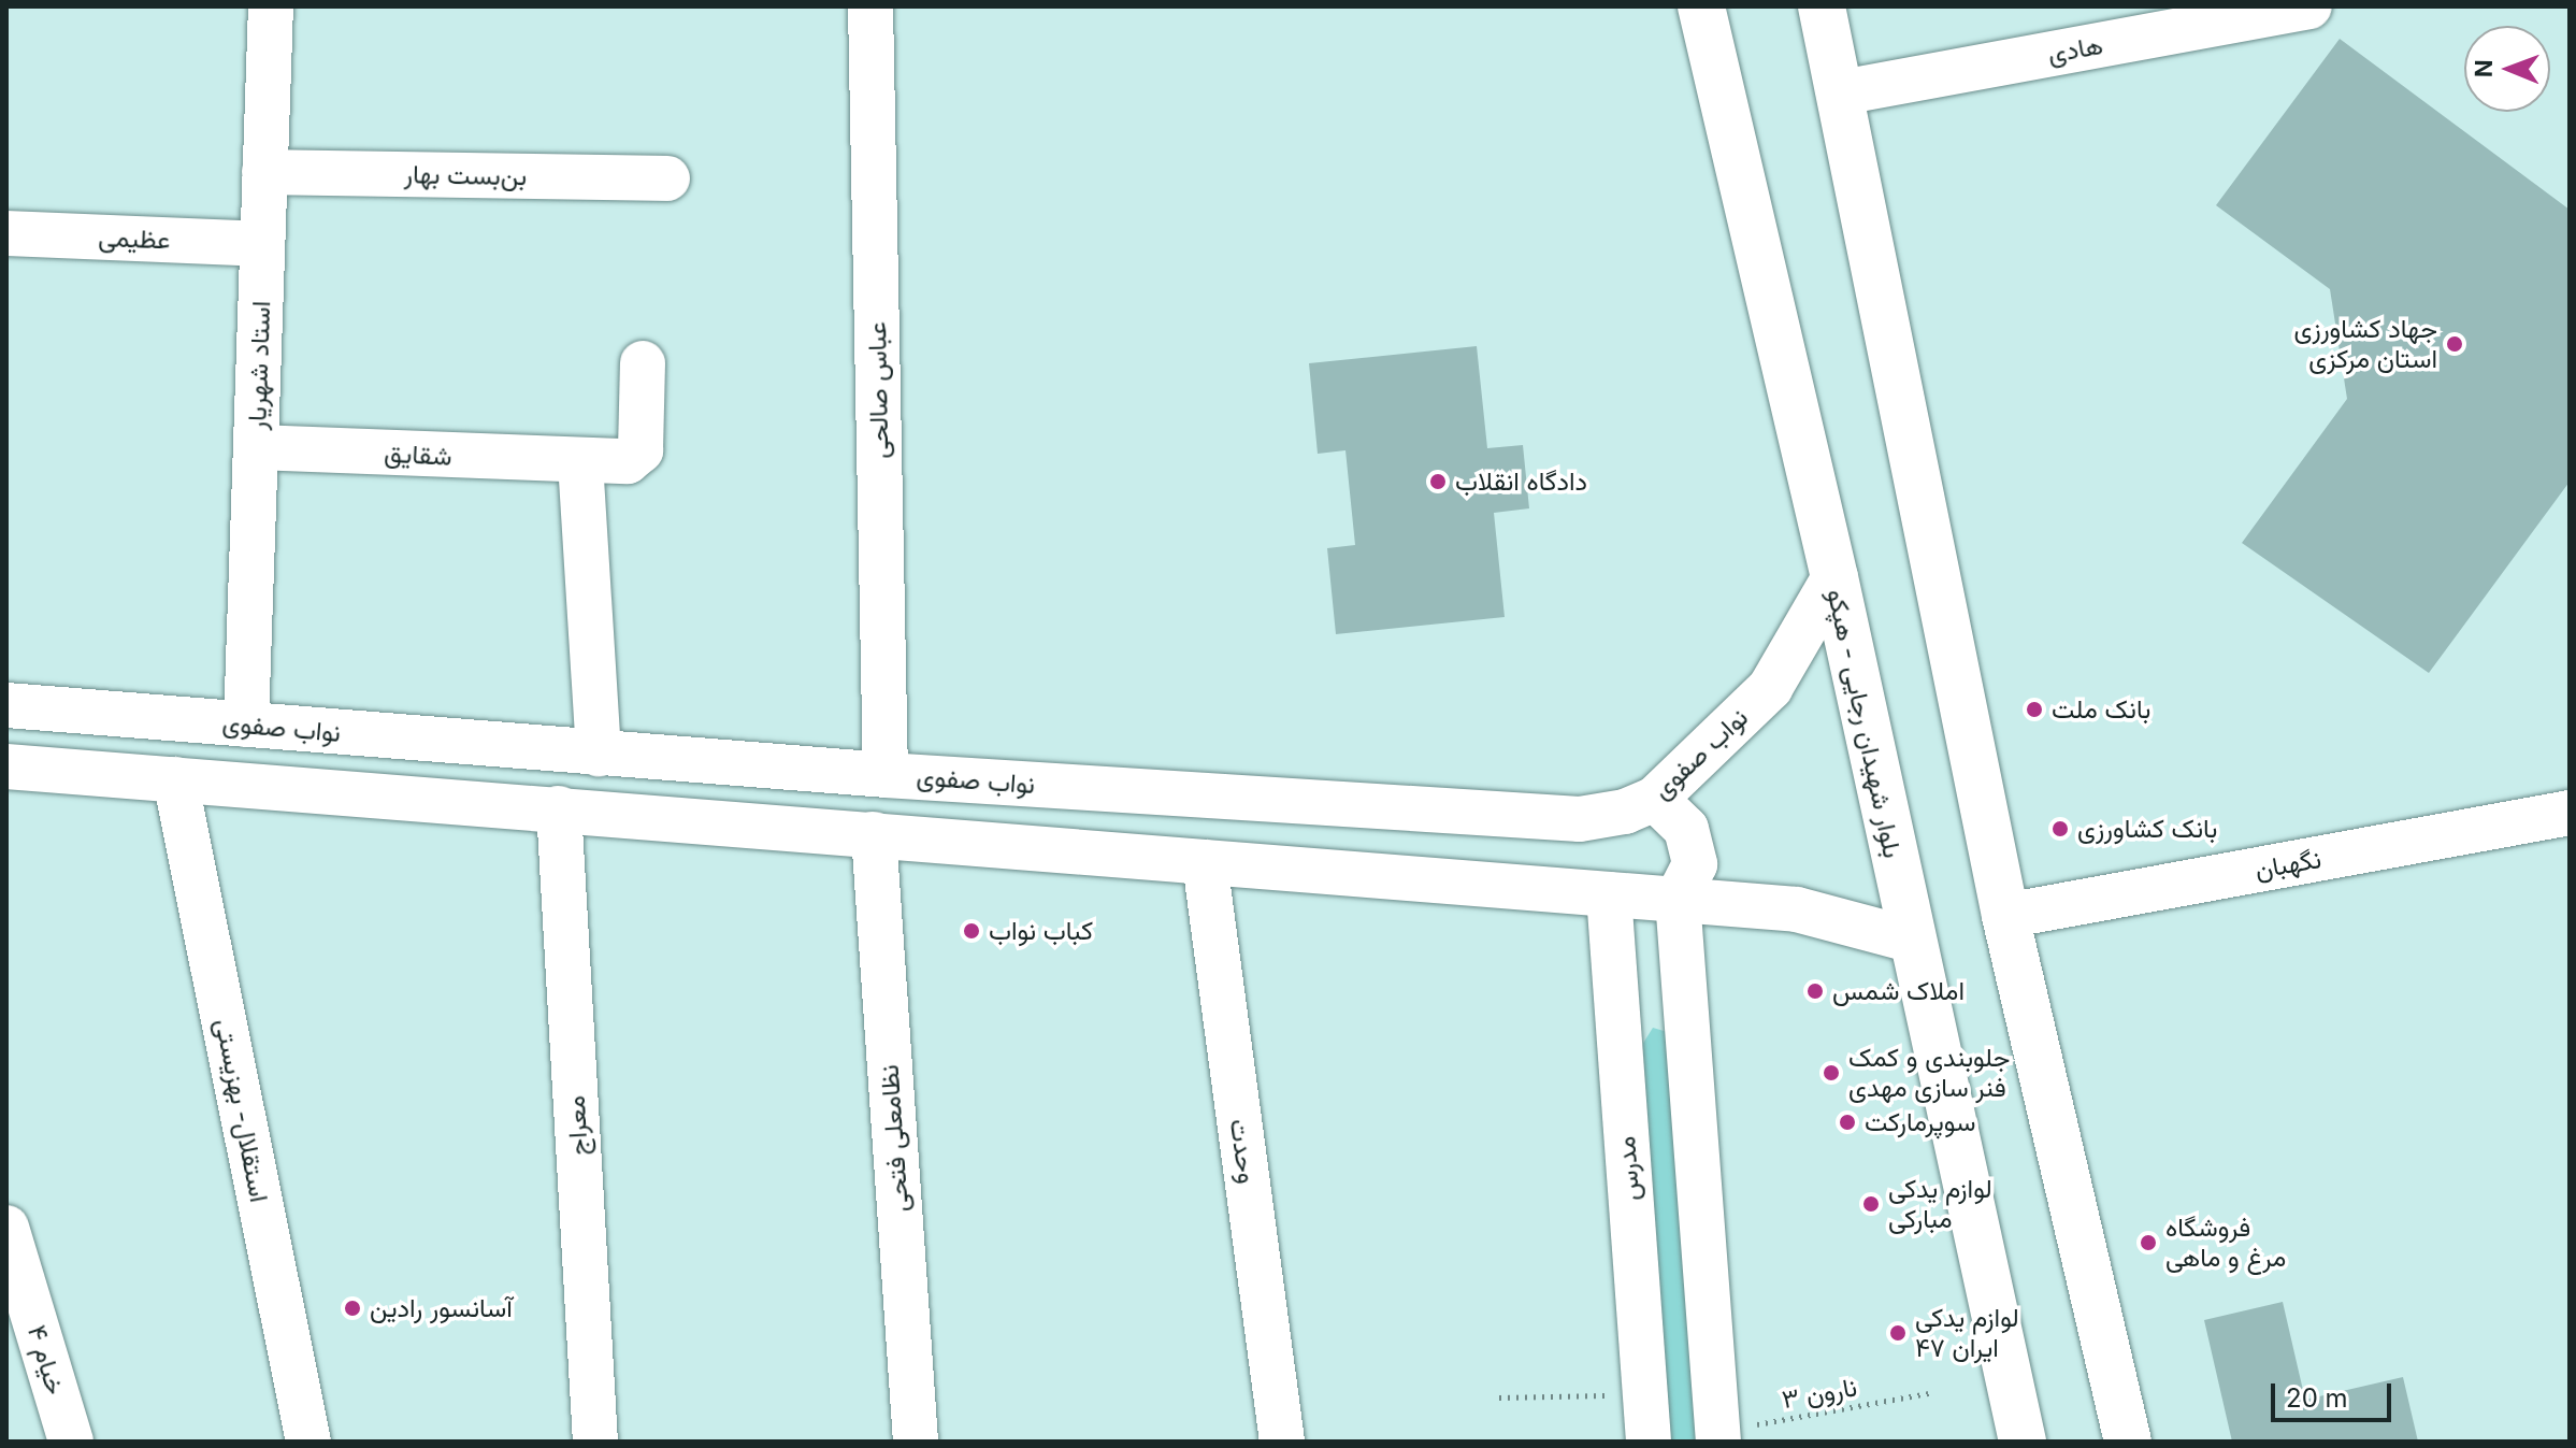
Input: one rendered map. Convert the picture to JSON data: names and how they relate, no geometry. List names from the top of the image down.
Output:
{
  "streets": {
    "main road": ["بلوار شهیدان رجایی - هپکو"],
    "street": [
      "هادی",
      "بن‌بست بهار",
      "عظیمی",
      "استاد شهریار",
      "عباس صالحی",
      "شقایق",
      "نواب صفوی",
      "نگهبان",
      "استقلال- بهزیستی",
      "معراج",
      "نظامعلی فتحی",
      "وحدت",
      "مدرس",
      "خیام ۴"
    ],
    "path": ["نارون ۳"]
  },
  "crossings": [
    ["بن‌بست بهار", "استاد شهریار"],
    ["عظیمی", "استاد شهریار"],
    ["استاد شهریار", "شقایق"],
    ["استاد شهریار", "نواب صفوی"],
    ["عباس صالحی", "نواب صفوی"],
    ["بلوار شهیدان رجایی - هپکو", "نواب صفوی"]
  ],
  "places": [
    "جهاد کشاورزی استان مرکزی",
    "دادگاه انقلاب",
    "بانک ملت",
    "بانک کشاورزی",
    "کباب نواب",
    "املاک شمس",
    "جلوبندی و کمک فنر سازی مهدی",
    "سوپرمارکت",
    "لوازم یدکی مبارکی",
    "فروشگاه مرغ و ماهی",
    "آسانسور رادین",
    "لوازم یدکی ایران ۴۷"
  ],
  "scale_bar": "20 m",
  "north": "left"
}
